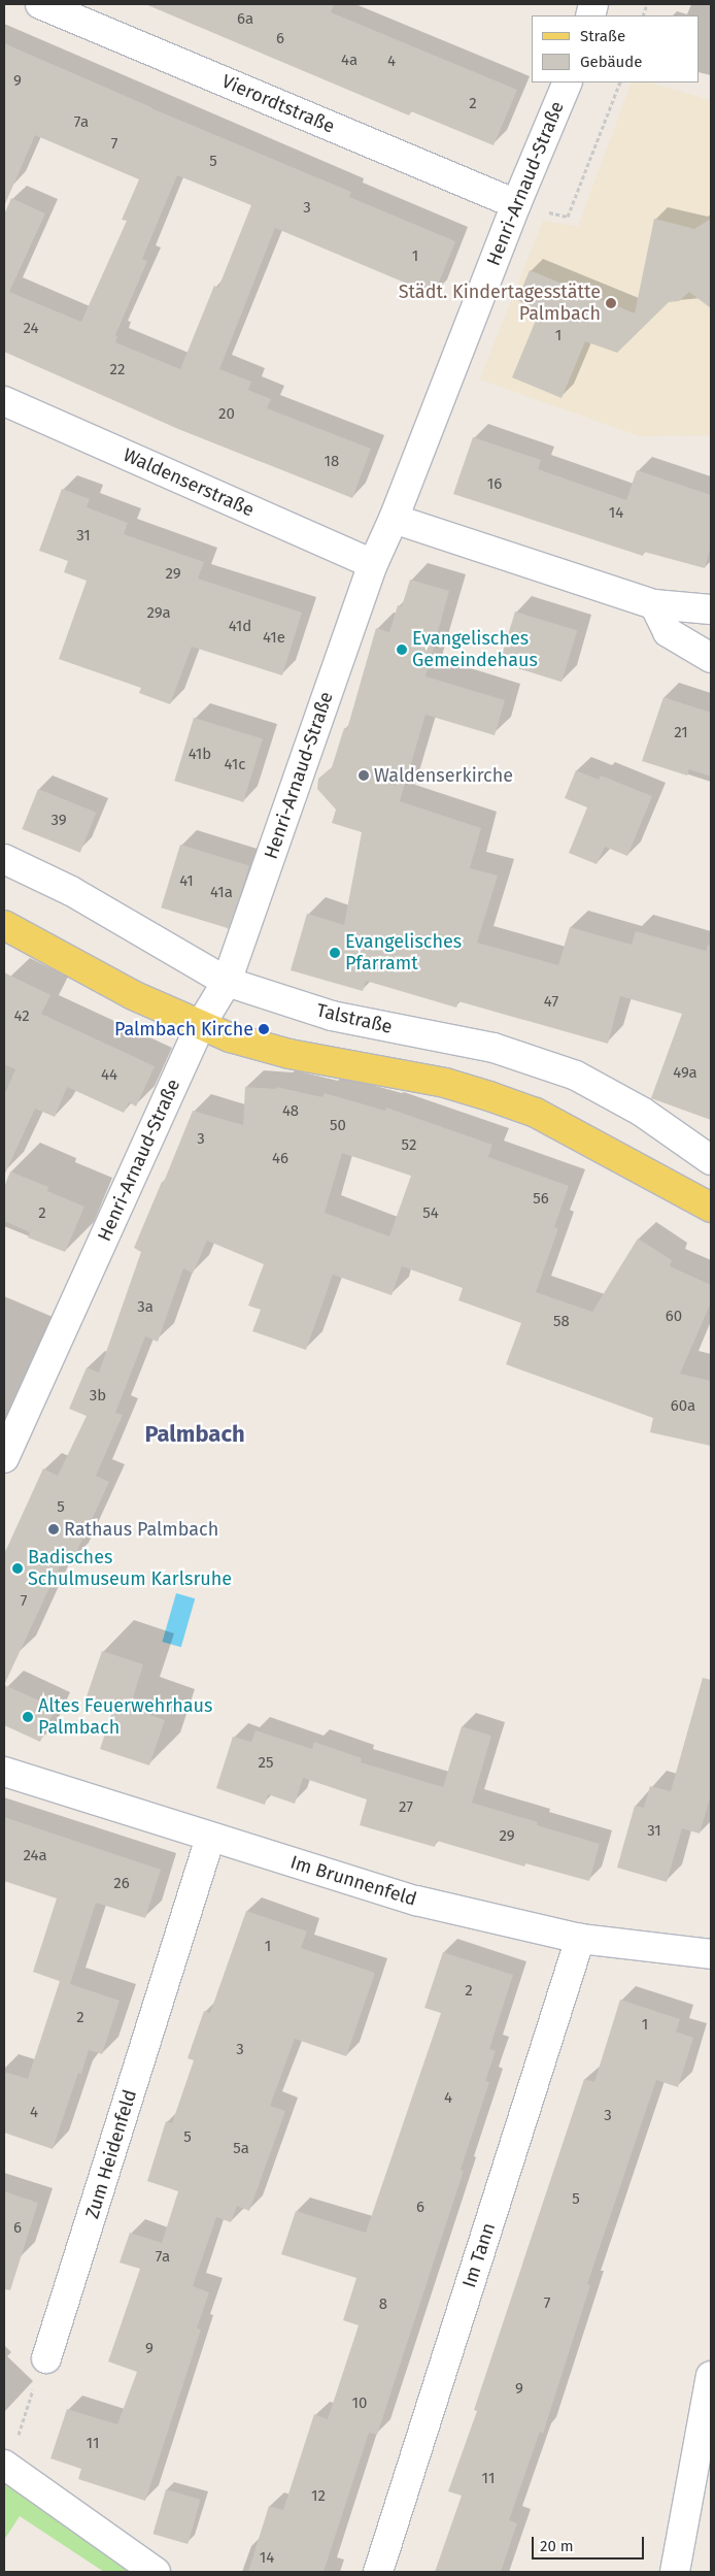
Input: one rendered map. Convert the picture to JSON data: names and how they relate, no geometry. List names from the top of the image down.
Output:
{
  "streets": {
    "street": [
      "Vierordtstraße",
      "Henri-Arnaud-Straße",
      "Waldenserstraße",
      "Talstraße",
      "Im Brunnenfeld",
      "Zum Heidenfeld",
      "Im Tann"
    ]
  },
  "crossings": [
    ["Vierordtstraße", "Henri-Arnaud-Straße"],
    ["Henri-Arnaud-Straße", "Waldenserstraße"],
    ["Henri-Arnaud-Straße", "Talstraße"],
    ["Im Brunnenfeld", "Zum Heidenfeld"],
    ["Im Brunnenfeld", "Im Tann"]
  ],
  "districts": ["Palmbach"],
  "places": [
    "Städt. Kindertagesstätte Palmbach",
    "Evangelisches Gemeindehaus",
    "Waldenserkirche",
    "Evangelisches Pfarramt",
    "Palmbach Kirche",
    "Rathaus Palmbach",
    "Badisches Schulmuseum Karlsruhe",
    "Altes Feuerwehrhaus Palmbach"
  ],
  "house_numbers": [
    "6a",
    "6",
    "4a",
    "4",
    "9",
    "2",
    "7a",
    "7",
    "5",
    "3",
    "1",
    "24",
    "1",
    "22",
    "20",
    "18",
    "16",
    "14",
    "31",
    "29",
    "29a",
    "41d",
    "41e",
    "21",
    "41b",
    "41c",
    "39",
    "41",
    "41a",
    "47",
    "42",
    "49a",
    "44",
    "48",
    "50",
    "3",
    "52",
    "46",
    "56",
    "2",
    "54",
    "3a",
    "60",
    "58",
    "3b",
    "60a",
    "5",
    "7",
    "25",
    "27",
    "31",
    "29",
    "24a",
    "26",
    "1",
    "2",
    "2",
    "1",
    "3",
    "4",
    "4",
    "3",
    "5",
    "5a",
    "5",
    "6",
    "6",
    "7a",
    "7",
    "8",
    "9",
    "9",
    "10",
    "11",
    "11",
    "12",
    "14"
  ],
  "legend": ["Straße", "Gebäude"],
  "scale_bar": "20 m"
}
